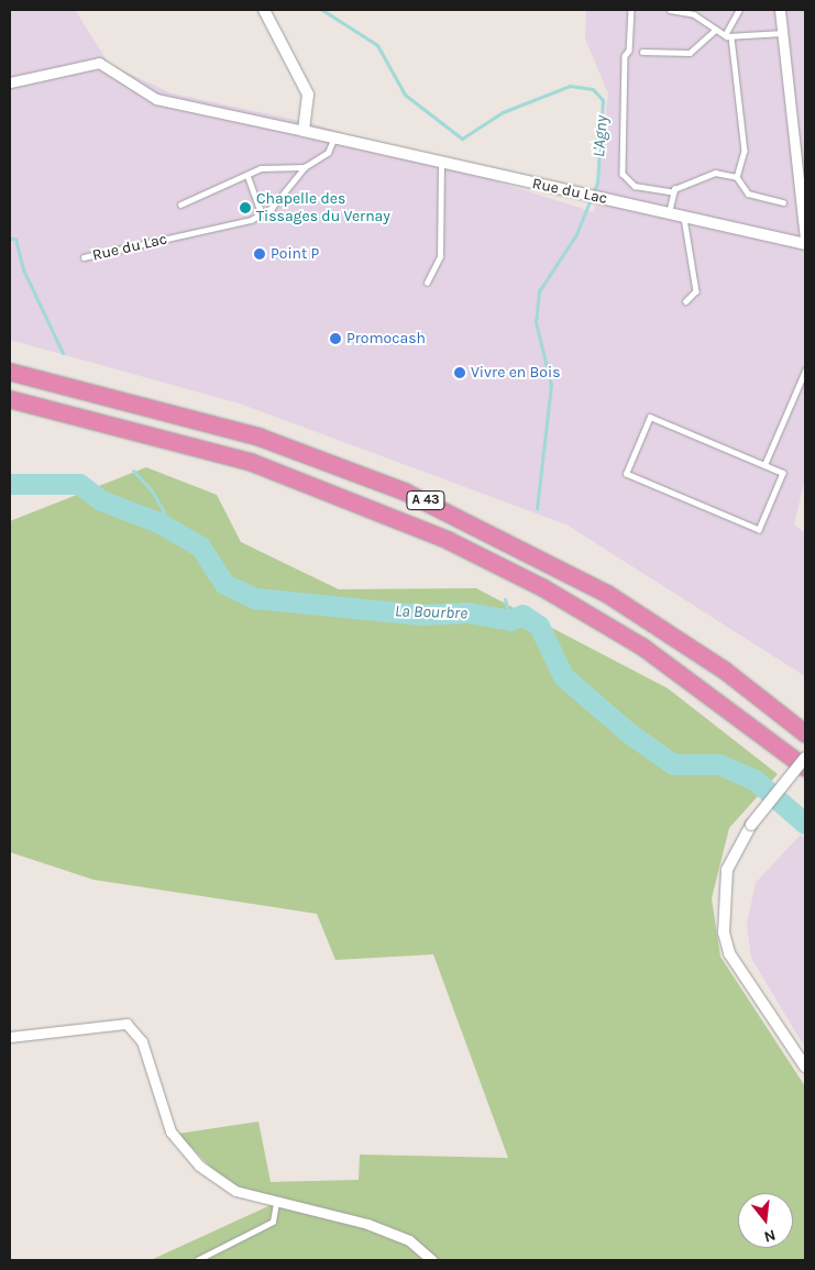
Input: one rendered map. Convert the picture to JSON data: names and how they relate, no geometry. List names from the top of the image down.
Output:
{
  "streets": {
    "highway": ["A 43"],
    "street": ["Rue du Lac"]
  },
  "water": ["L'Agny", "La Bourbre"],
  "places": [
    "Chapelle des Tissages du Vernay",
    "Point P",
    "Promocash",
    "Vivre en Bois"
  ],
  "north": "bottom"
}
